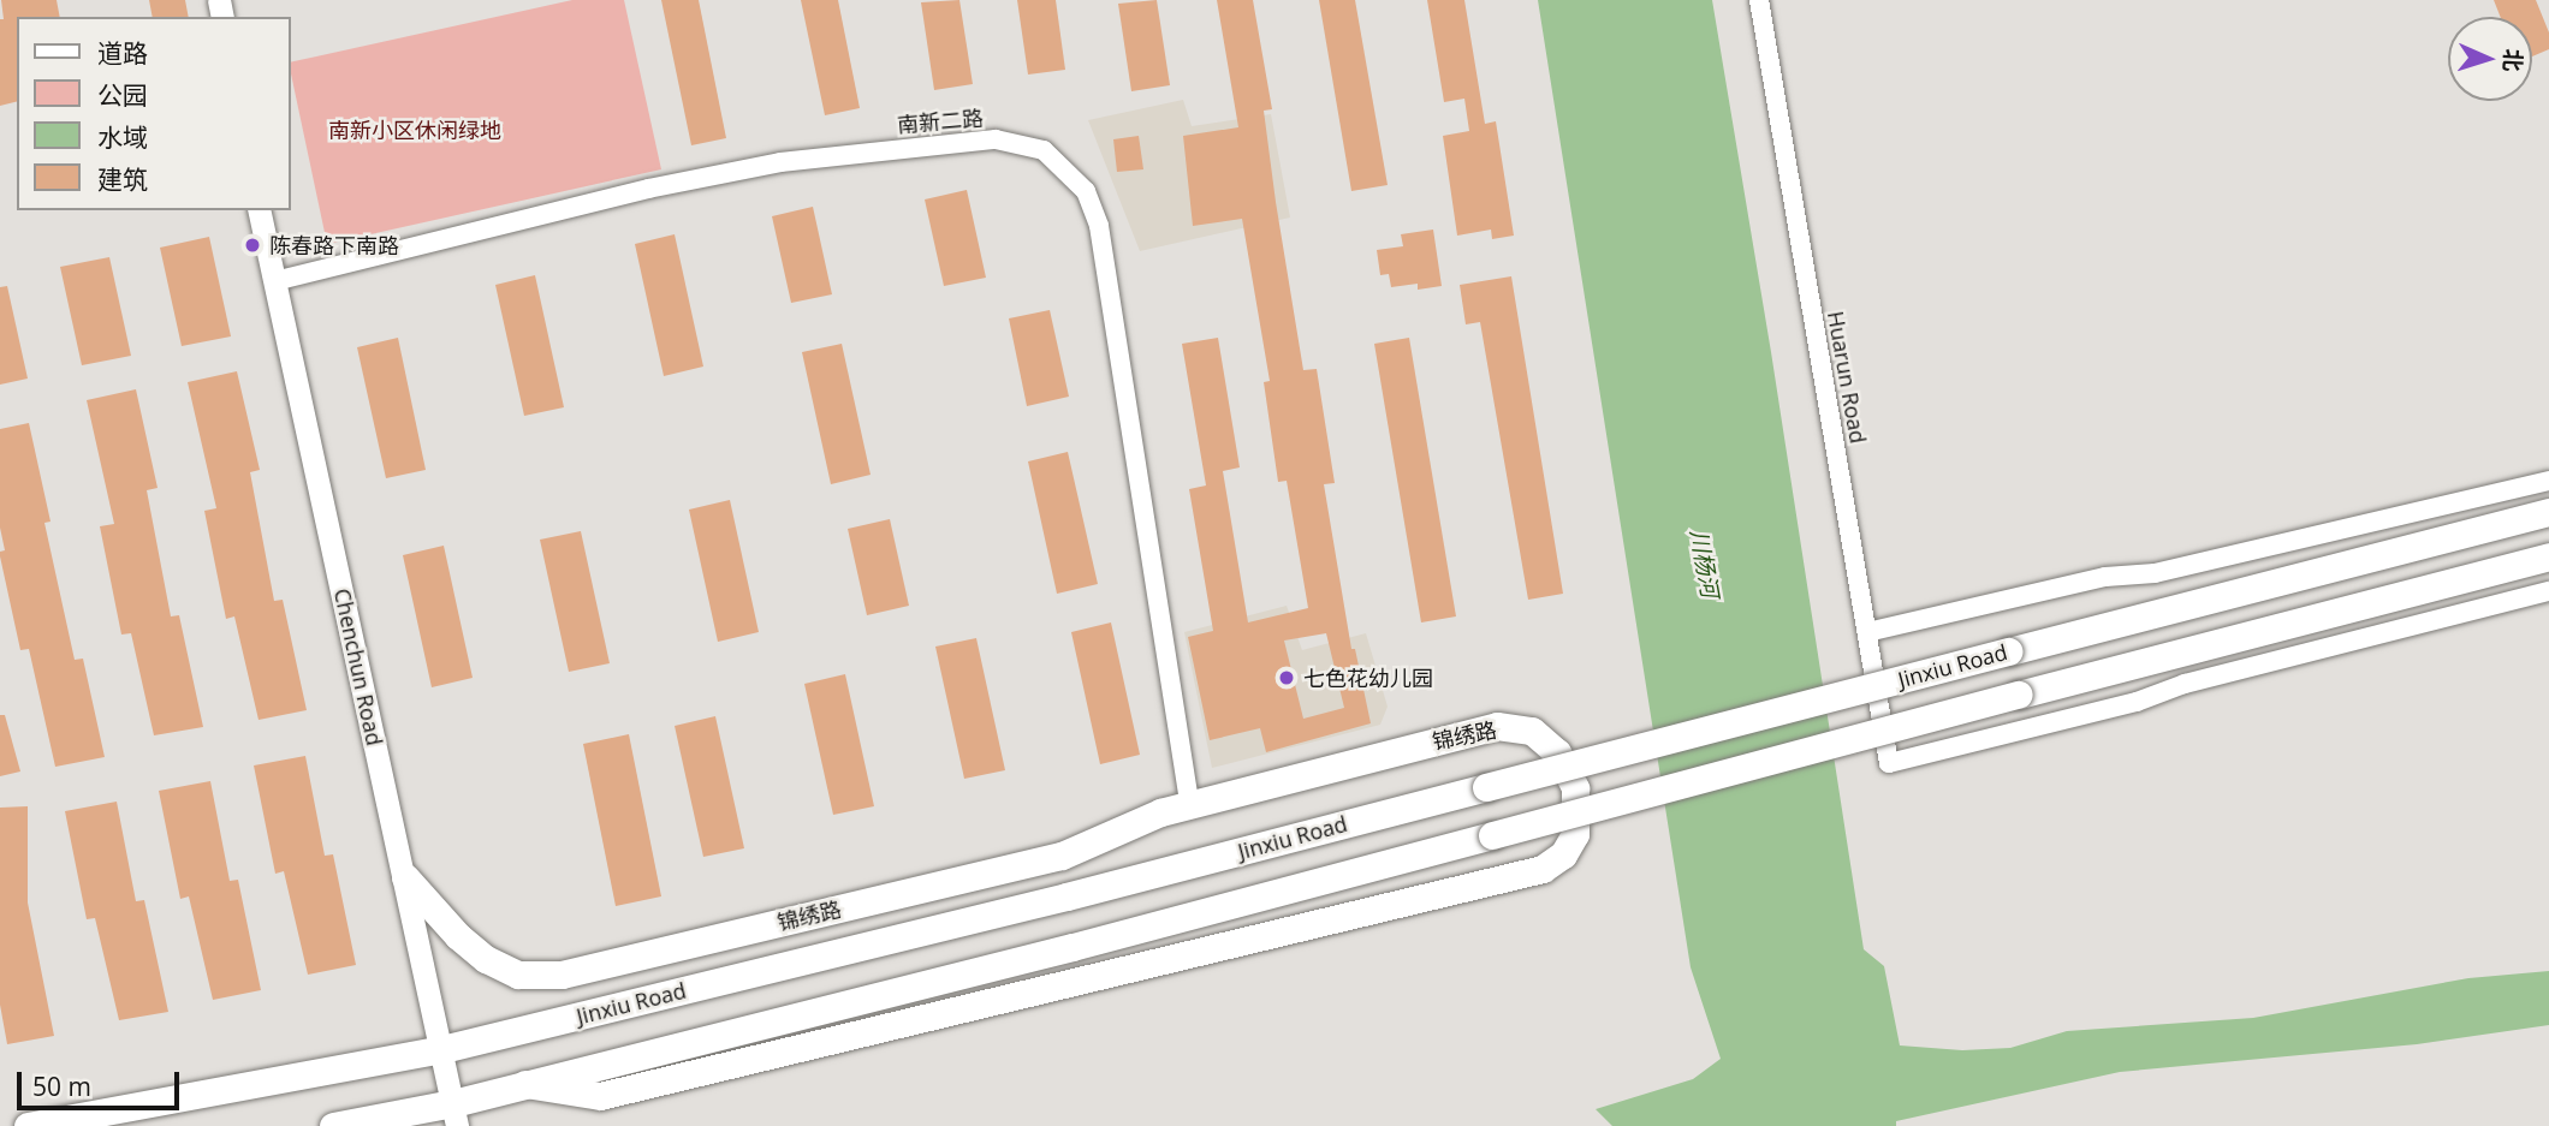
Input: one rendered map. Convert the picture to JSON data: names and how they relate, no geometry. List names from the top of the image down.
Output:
{
  "streets": {
    "main road": ["Jinxiu Road", "锦绣路"],
    "street": ["南新二路", "Huarun Road", "Chenchun Road"]
  },
  "crossings": [
    ["南新二路", "Chenchun Road"],
    ["南新二路", "锦绣路"],
    ["Jinxiu Road", "Chenchun Road"],
    ["Chenchun Road", "锦绣路"]
  ],
  "water": ["川杨河"],
  "parks": ["南新小区休闲绿地"],
  "places": ["陈春路下南路", "七色花幼儿园"],
  "legend": [
    "道路",
    "公园",
    "水域",
    "建筑"
  ],
  "scale_bar": "50 m",
  "north": "right"
}
